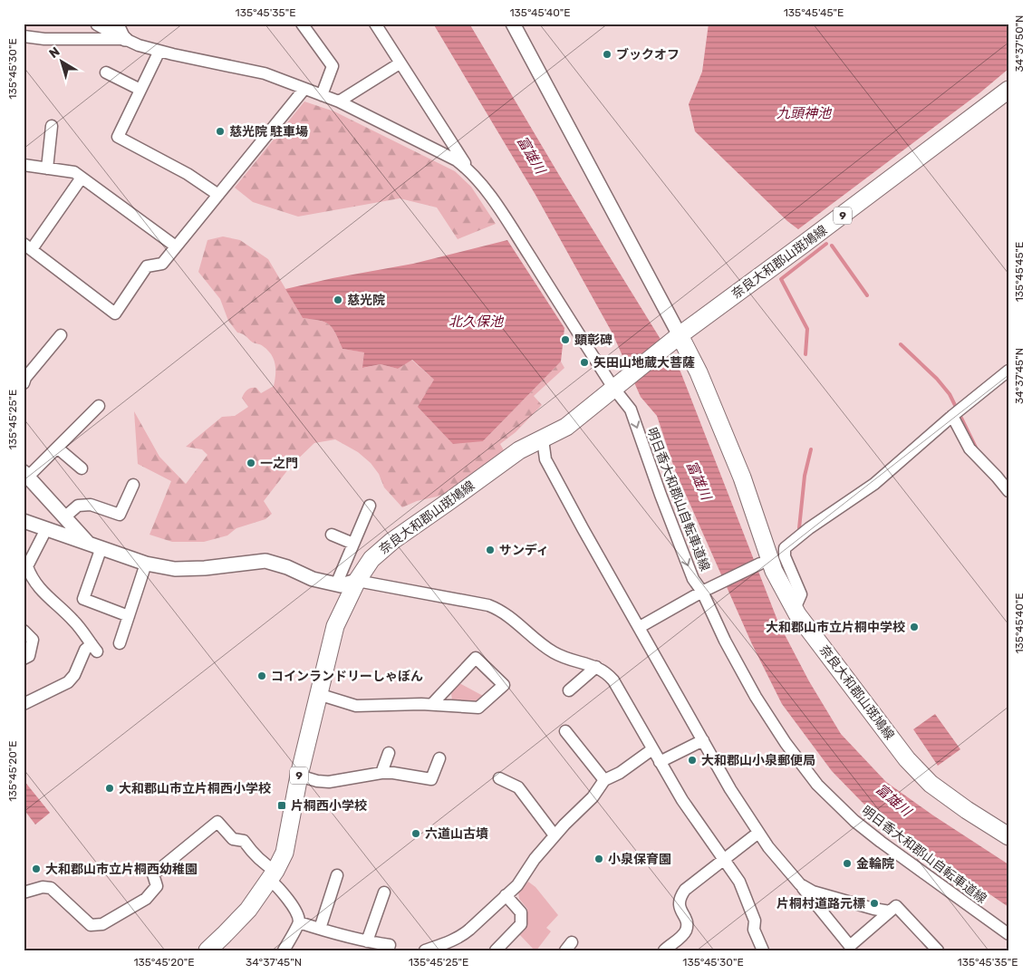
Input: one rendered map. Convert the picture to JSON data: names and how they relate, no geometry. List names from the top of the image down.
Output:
{
  "streets": {
    "main road": ["9", "奈良大和郡山斑鳩線"],
    "street": ["明日香大和郡山自転車道線"]
  },
  "crossings": [
    ["奈良大和郡山斑鳩線", "明日香大和郡山自転車道線"]
  ],
  "water": ["九頭神池", "富雄川", "北久保池"],
  "places": {
    "other": [
      "ブックオフ",
      "慈光院 駐車場",
      "慈光院",
      "顕彰碑",
      "矢田山地蔵大菩薩",
      "一之門",
      "サンディ",
      "大和郡山市立片桐中学校",
      "コインランドリーしゃぼん",
      "大和郡山小泉郵便局",
      "大和郡山市立片桐西小学校",
      "六道山古墳",
      "小泉保育園",
      "金輪院",
      "大和郡山市立片桐西幼稚園",
      "片桐村道路元標"
    ],
    "transit": ["片桐西小学校"]
  },
  "north": "top left",
  "coordinates": [
    "135°45'35\"E",
    "135°45'40\"E",
    "135°45'45\"E",
    "34°37'50\"N",
    "135°45'30\"E",
    "34°37'45\"N",
    "135°45'25\"E",
    "135°45'20\"E"
  ]
}
